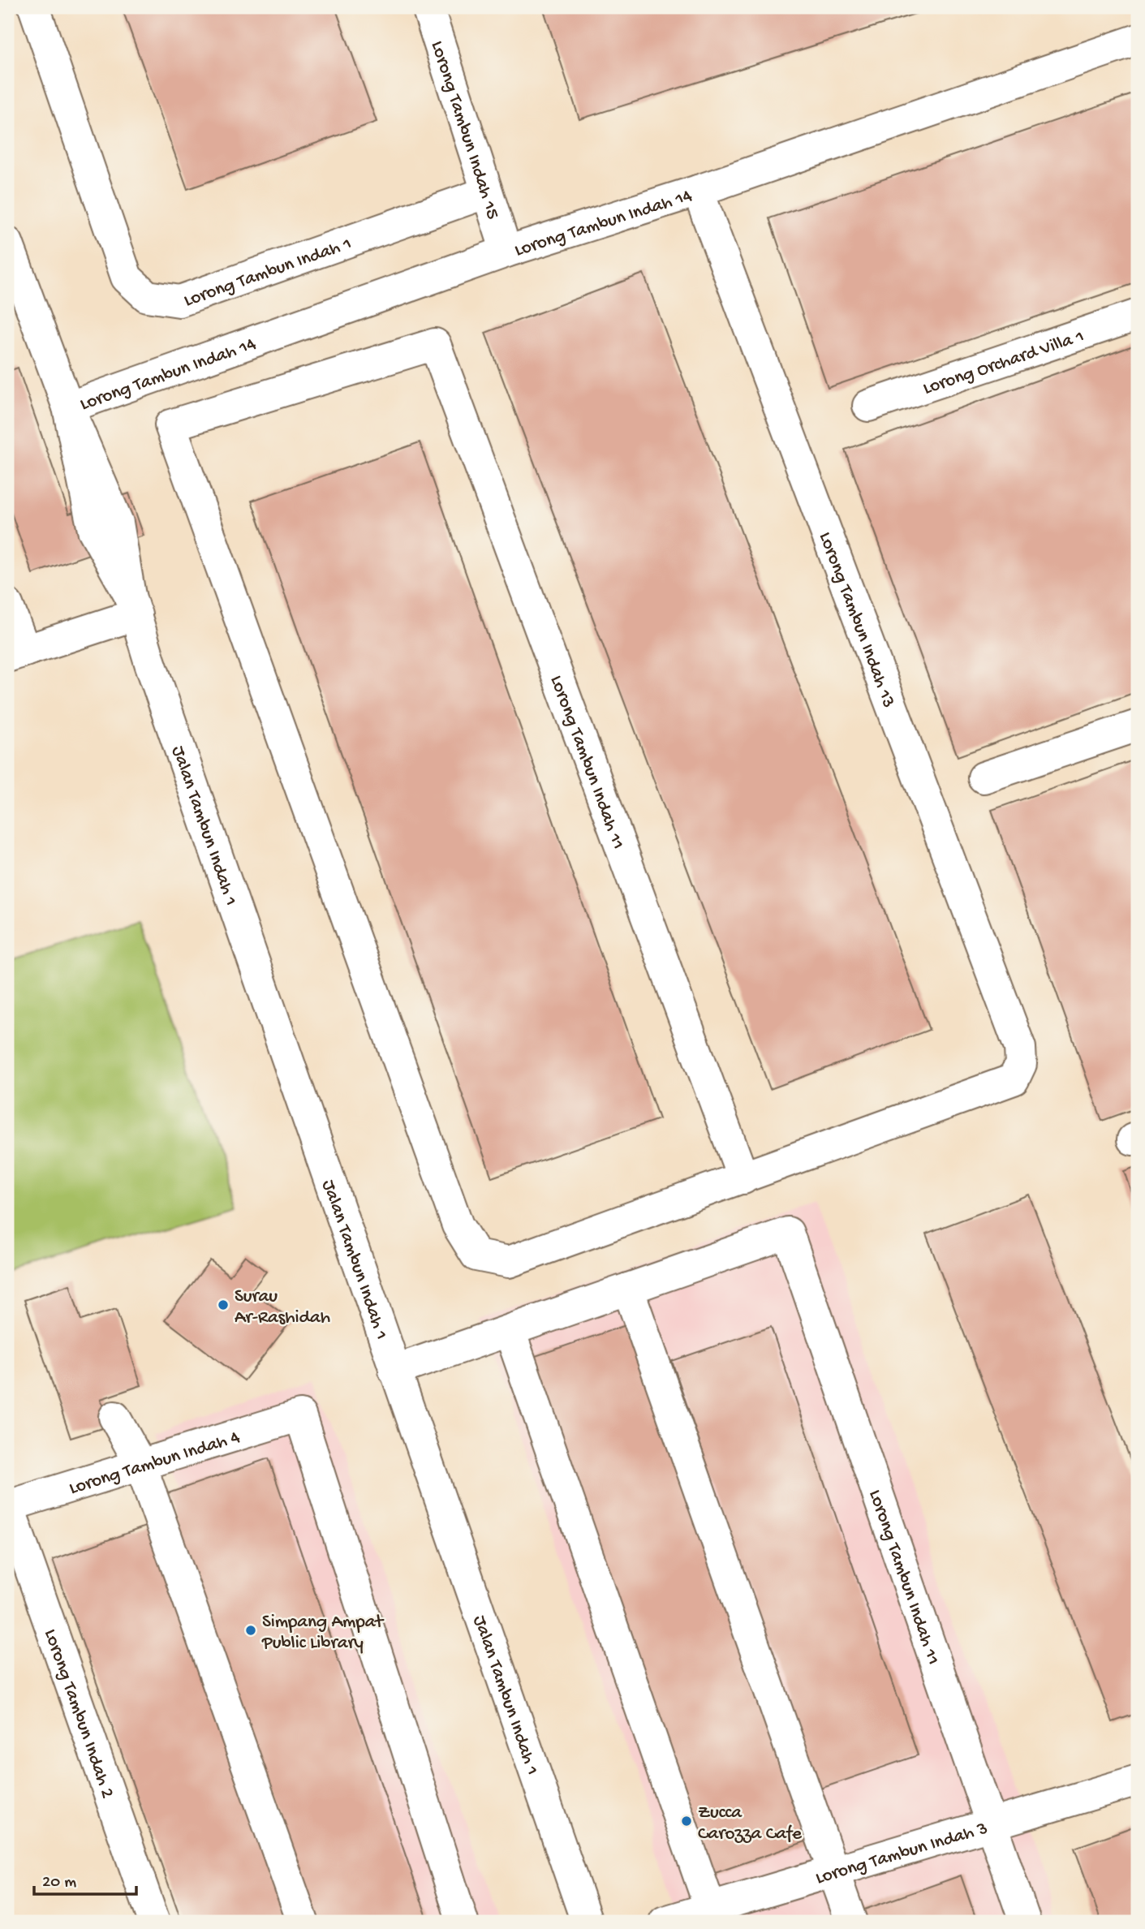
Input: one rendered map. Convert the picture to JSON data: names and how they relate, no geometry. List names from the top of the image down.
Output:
{
  "streets": {
    "street": [
      "Lorong Tambun Indah 15",
      "Lorong Tambun Indah 14",
      "Lorong Tambun Indah 1",
      "Lorong Orchard Villa 1",
      "Lorong Tambun Indah 13",
      "Lorong Tambun Indah 11",
      "Jalan Tambun Indah 1",
      "Lorong Tambun Indah 4",
      "Lorong Tambun Indah 2",
      "Lorong Tambun Indah 3"
    ]
  },
  "crossings": [
    ["Lorong Tambun Indah 15", "Lorong Tambun Indah 14"],
    ["Lorong Tambun Indah 15", "Lorong Tambun Indah 1"],
    ["Lorong Tambun Indah 14", "Lorong Tambun Indah 13"],
    ["Lorong Tambun Indah 14", "Jalan Tambun Indah 1"],
    ["Lorong Tambun Indah 13", "Lorong Tambun Indah 11"],
    ["Lorong Tambun Indah 11", "Lorong Tambun Indah 3"],
    ["Lorong Tambun Indah 4", "Lorong Tambun Indah 2"]
  ],
  "places": ["Surau Ar-Rashidah", "Simpang Ampat Public Library", "Zucca Carozza Cafe"],
  "scale_bar": "20 m"
}
